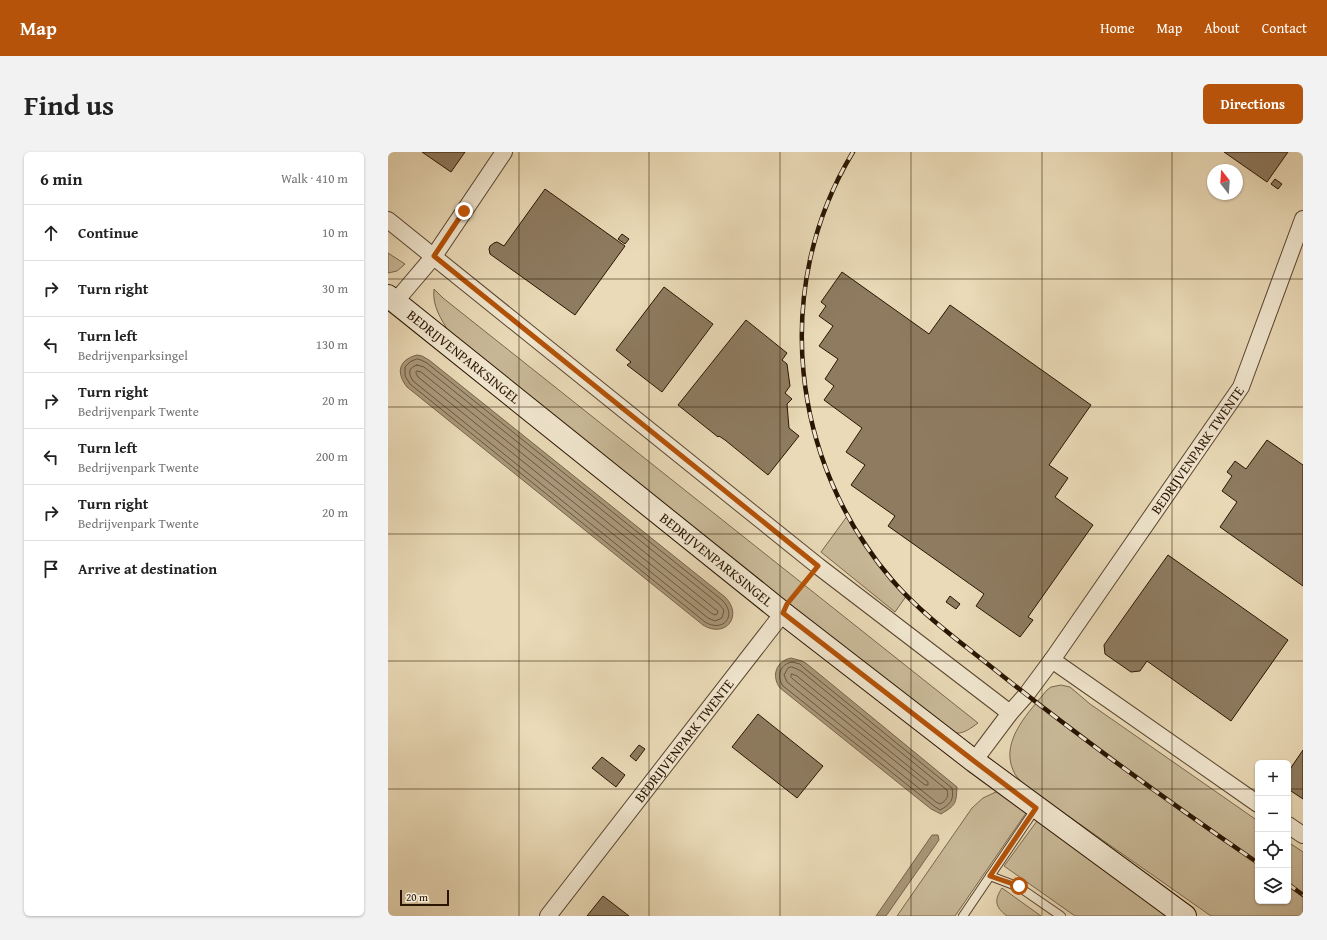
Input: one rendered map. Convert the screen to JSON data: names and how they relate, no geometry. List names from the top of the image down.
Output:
{
  "streets": {
    "street": ["BEDRIJVENPARKSINGEL", "BEDRIJVENPARK TWENTE"]
  },
  "crossings": [
    ["BEDRIJVENPARKSINGEL", "BEDRIJVENPARK TWENTE"]
  ],
  "scale_bar": "20 m",
  "north": "top",
  "page": {
    "header": "Map",
    "nav": [
      "Home",
      "Map",
      "About",
      "Contact"
    ],
    "title": "Find us",
    "buttons": "Directions",
    "heading": ["6 min", "Walk · 410 m"],
    "list": [
      ["Continue", "10 m"],
      ["Turn right", "30 m"],
      ["Turn left", "Bedrijvenparksingel", "130 m"],
      ["Turn right", "Bedrijvenpark Twente", "20 m"],
      ["Turn left", "Bedrijvenpark Twente", "200 m"],
      ["Turn right", "Bedrijvenpark Twente", "20 m"],
      "Arrive at destination"
    ],
    "map_buttons": ["+", "−"],
    "scale": "20 m"
  }
}
